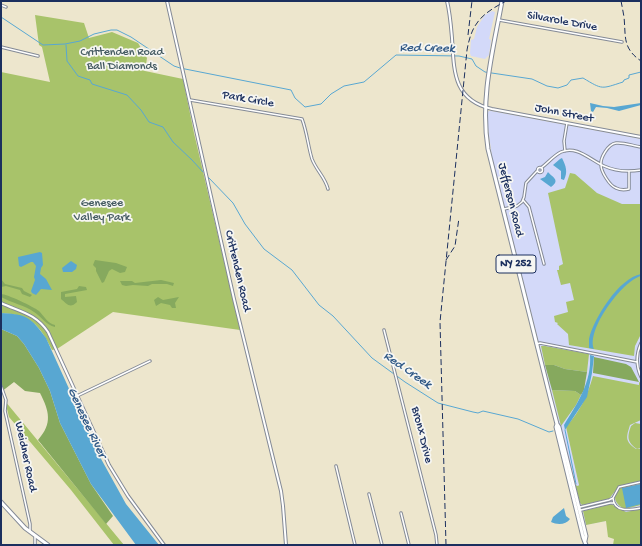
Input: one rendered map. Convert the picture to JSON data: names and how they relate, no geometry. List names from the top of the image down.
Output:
{
  "streets": {
    "main road": ["Jefferson Road", "NY 252"],
    "street": [
      "Silvarole Drive",
      "Park Circle",
      "John Street",
      "Crittenden Road",
      "Bronx Drive",
      "Weidner Road"
    ]
  },
  "crossings": [
    ["Silvarole Drive", "Jefferson Road"],
    ["Park Circle", "Crittenden Road"],
    ["John Street", "Jefferson Road"]
  ],
  "water": ["Red Creek", "Genesee River"],
  "parks": ["Crittenden Road Ball Diamonds", "Genesee Valley Park"]
}
